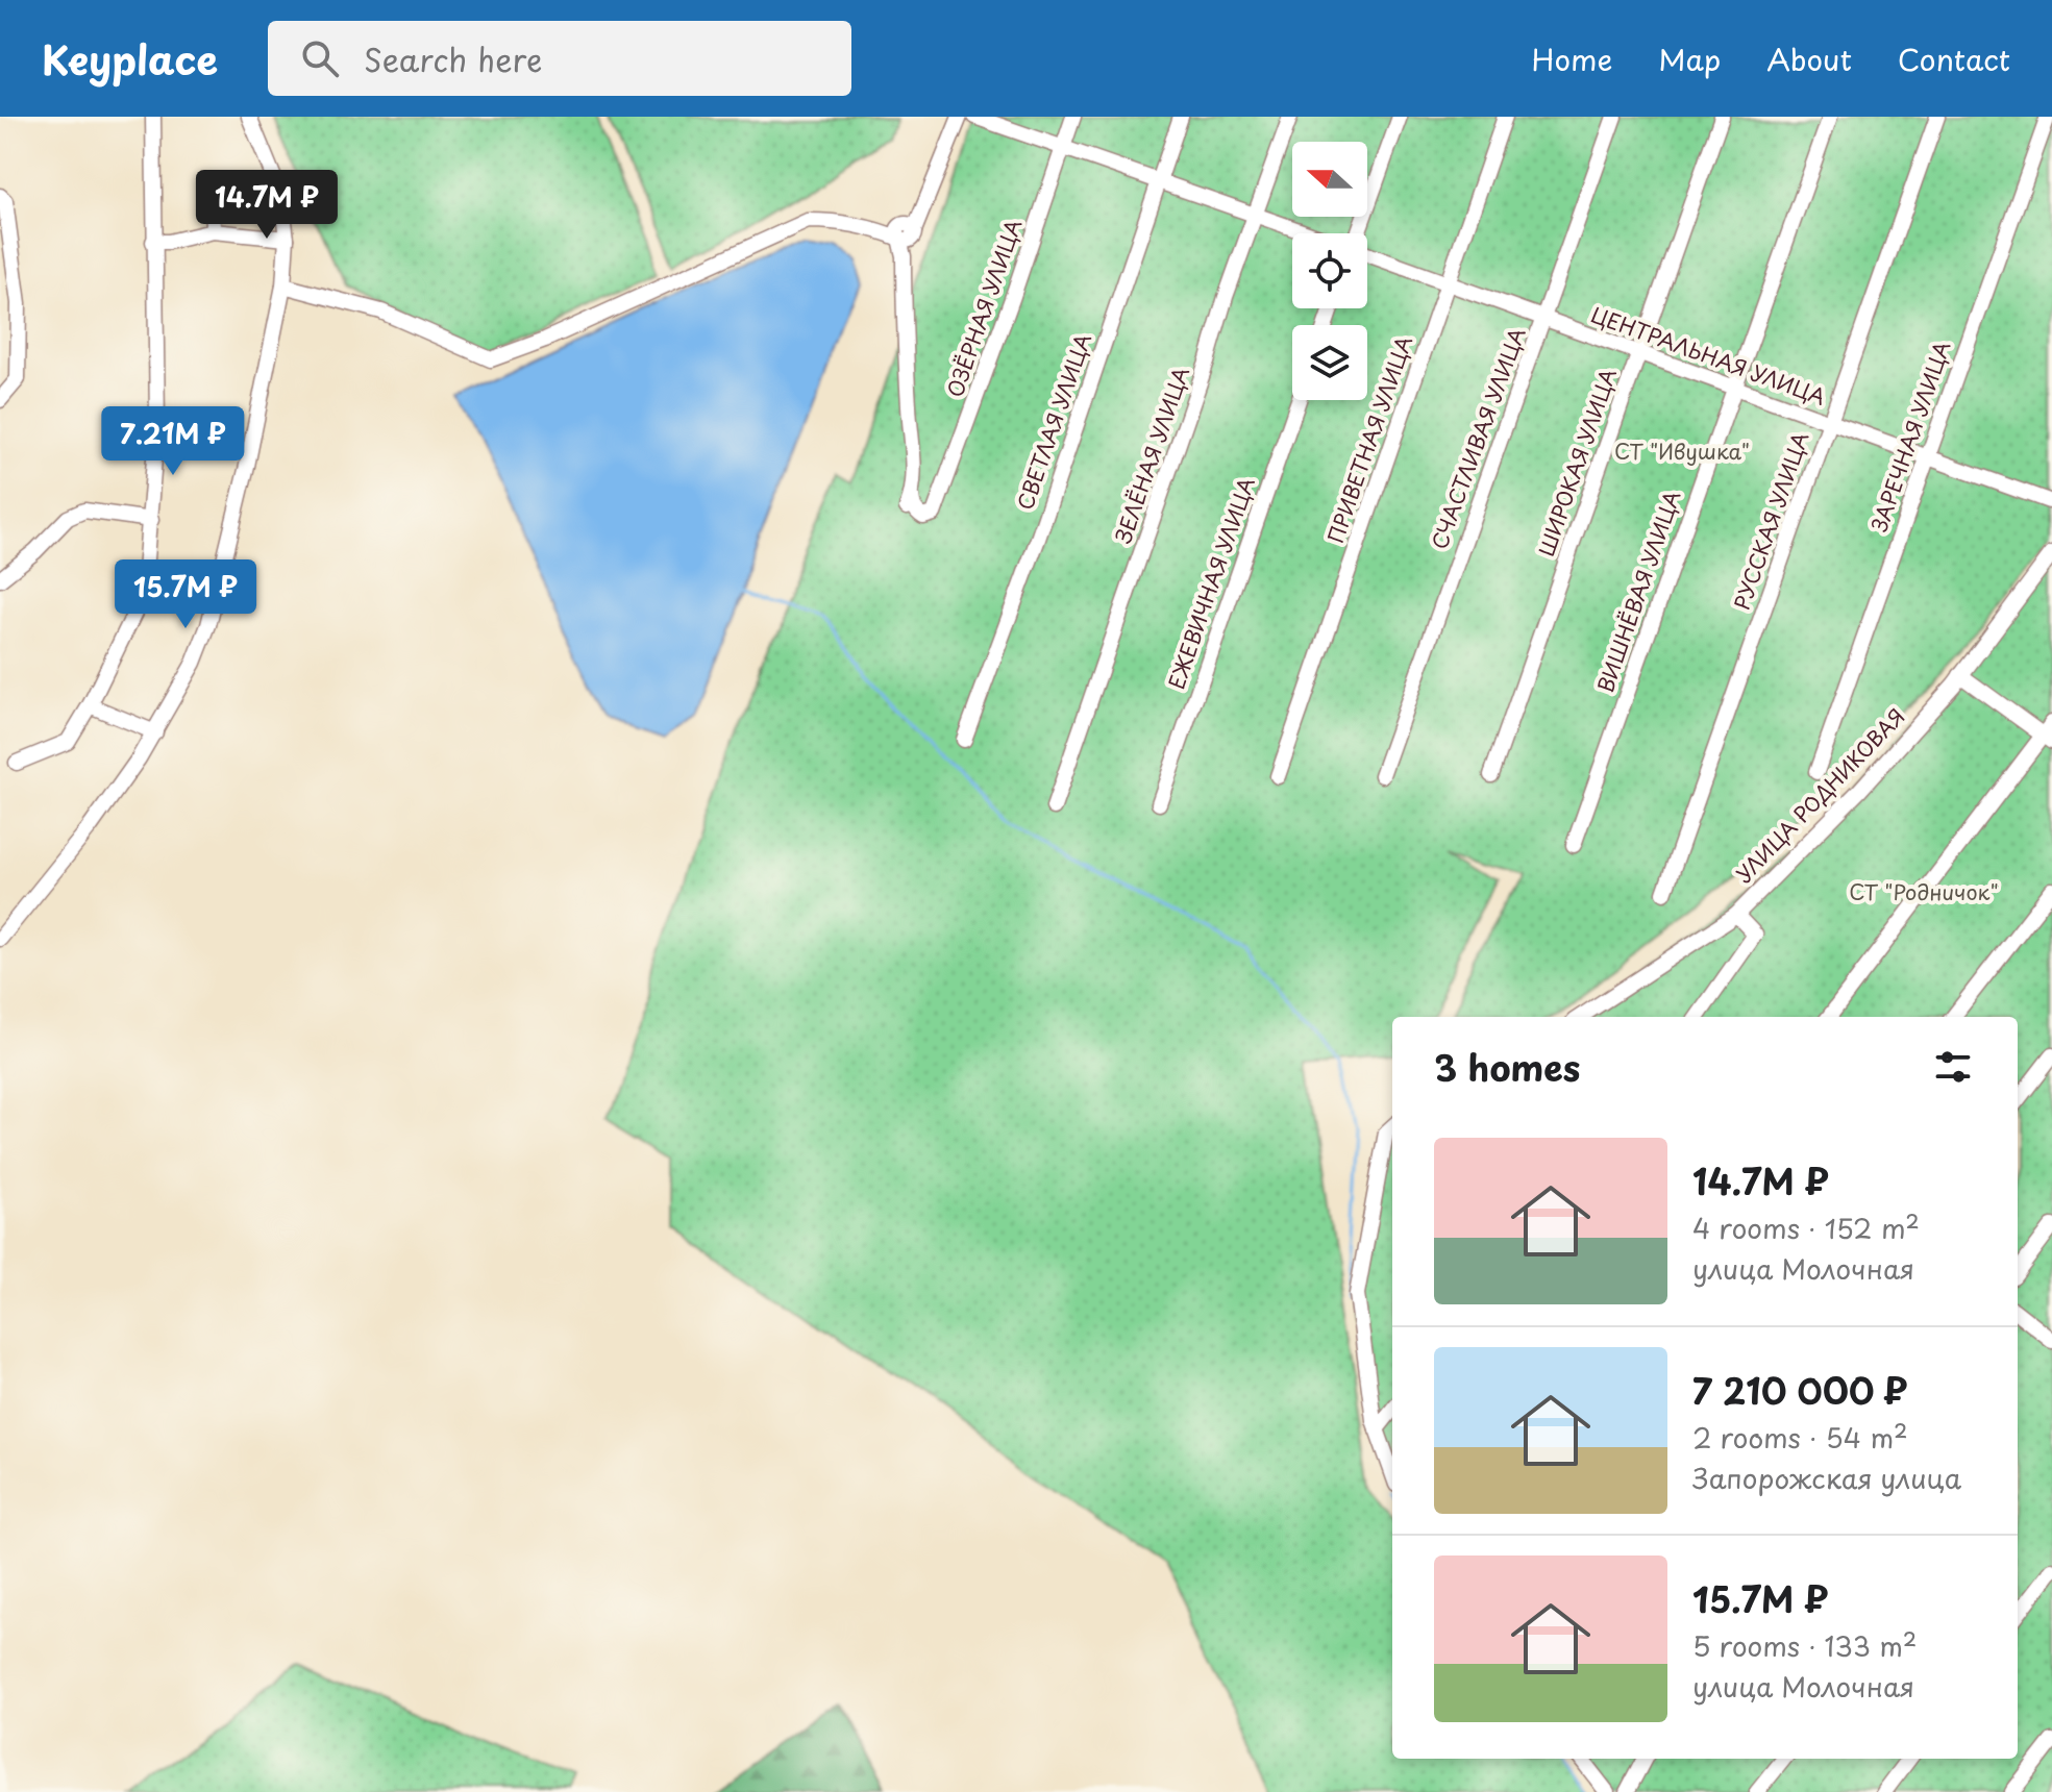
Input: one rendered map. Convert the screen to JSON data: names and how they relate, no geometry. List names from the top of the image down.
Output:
{
  "streets": {
    "street": [
      "ОЗЁРНАЯ УЛИЦА",
      "ЦЕНТРАЛЬНАЯ УЛИЦА",
      "СВЕТЛАЯ УЛИЦА",
      "ЗАРЕЧНАЯ УЛИЦА",
      "СЧАСТЛИВАЯ УЛИЦА",
      "ПРИВЕТНАЯ УЛИЦА",
      "ЗЕЛЁНАЯ УЛИЦА",
      "ШИРОКАЯ УЛИЦА",
      "РУССКАЯ УЛИЦА",
      "ЕЖЕВИЧНАЯ УЛИЦА",
      "ВИШНЁВАЯ УЛИЦА",
      "УЛИЦА РОДНИКОВАЯ"
    ]
  },
  "crossings": [
    ["ОЗЁРНАЯ УЛИЦА", "ЦЕНТРАЛЬНАЯ УЛИЦА"],
    ["ЦЕНТРАЛЬНАЯ УЛИЦА", "СВЕТЛАЯ УЛИЦА"],
    ["ЦЕНТРАЛЬНАЯ УЛИЦА", "ЗАРЕЧНАЯ УЛИЦА"],
    ["ЦЕНТРАЛЬНАЯ УЛИЦА", "СЧАСТЛИВАЯ УЛИЦА"],
    ["ЦЕНТРАЛЬНАЯ УЛИЦА", "ПРИВЕТНАЯ УЛИЦА"],
    ["ЦЕНТРАЛЬНАЯ УЛИЦА", "ЗЕЛЁНАЯ УЛИЦА"],
    ["ЦЕНТРАЛЬНАЯ УЛИЦА", "ШИРОКАЯ УЛИЦА"],
    ["ЦЕНТРАЛЬНАЯ УЛИЦА", "РУССКАЯ УЛИЦА"],
    ["ЦЕНТРАЛЬНАЯ УЛИЦА", "ВИШНЁВАЯ УЛИЦА"]
  ],
  "parks": ["СТ \"Ивушка\"", "СТ \"Родничок\""],
  "north": "left",
  "page": {
    "header": "Keyplace",
    "search": "Search here",
    "nav": [
      "Home",
      "Map",
      "About",
      "Contact"
    ],
    "price": ["14.7M ₽", "7.21M ₽", "15.7M ₽"],
    "heading": "3 homes",
    "list": [
      {
        "name": "14.7M ₽",
        "note": "4 rooms · 152 m² · улица Молочная"
      },
      {
        "name": "7 210 000 ₽",
        "note": "2 rooms · 54 m² · Запорожская улица"
      },
      {
        "name": "15.7M ₽",
        "note": "5 rooms · 133 m² · улица Молочная"
      }
    ]
  }
}
